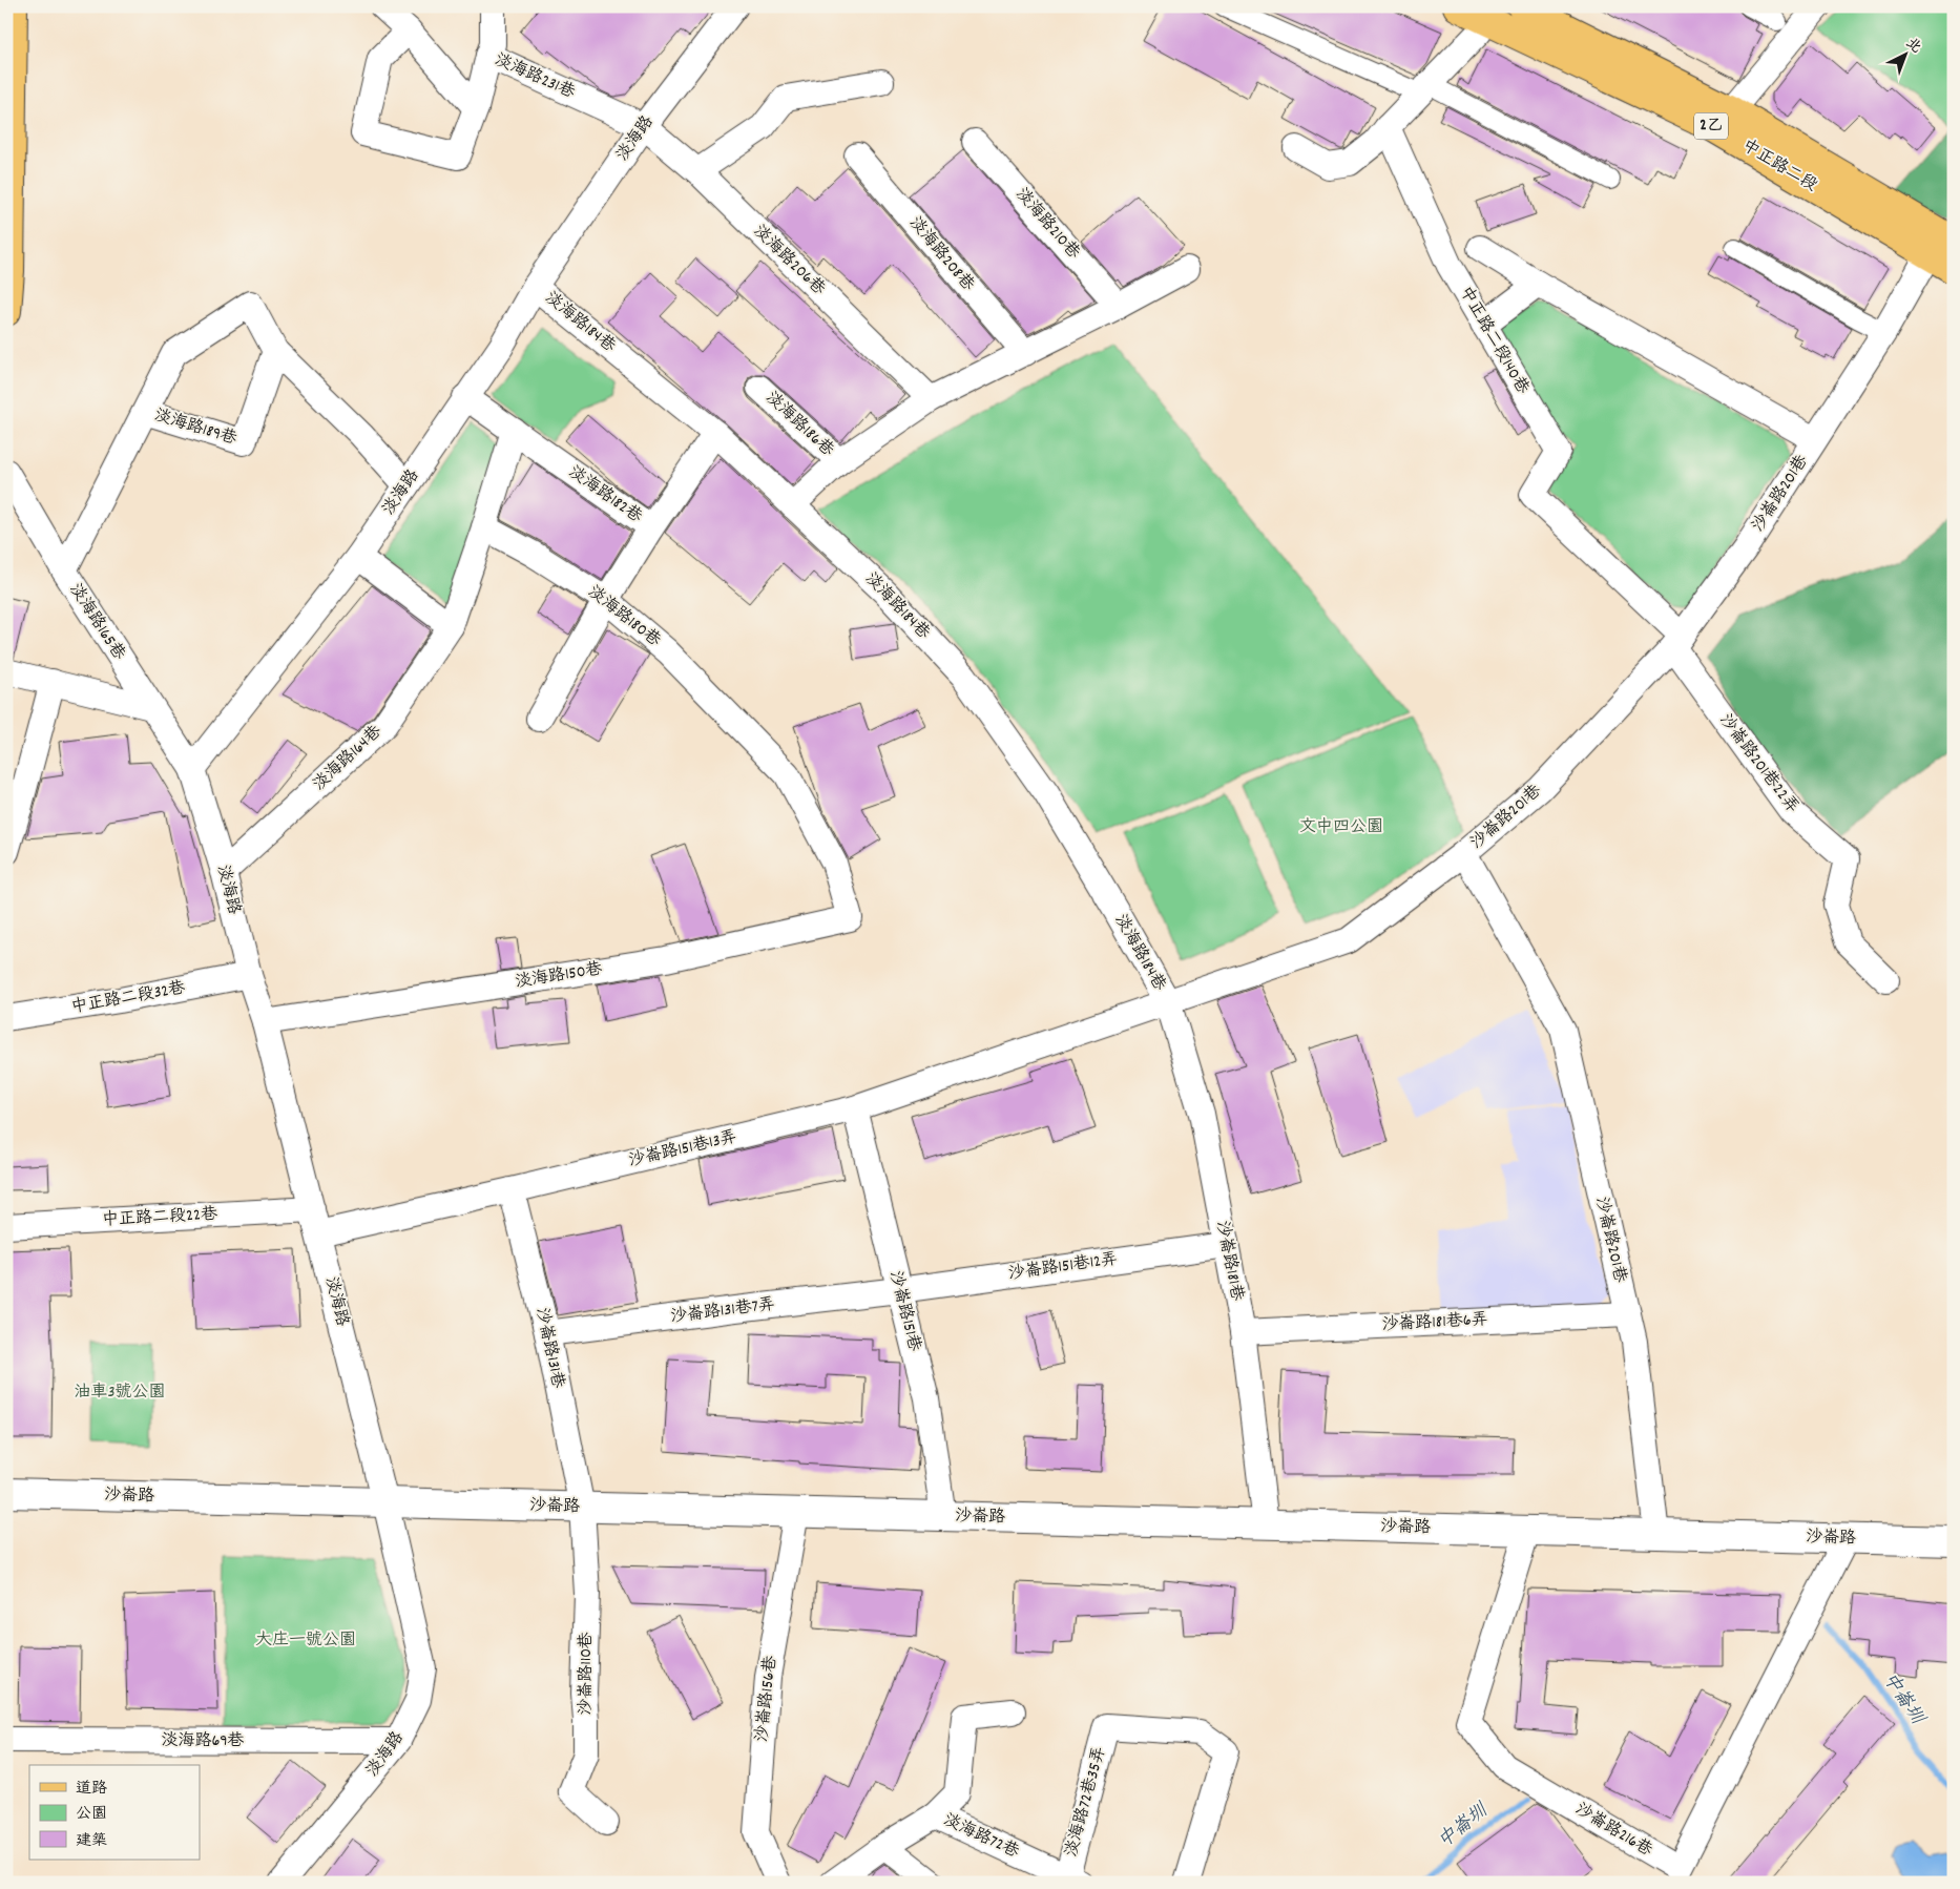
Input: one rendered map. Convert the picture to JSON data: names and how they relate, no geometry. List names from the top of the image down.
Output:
{
  "streets": {
    "main road": ["2乙", "中正路二段"],
    "street": [
      "淡海路231巷",
      "淡海路",
      "淡海路210巷",
      "淡海路208巷",
      "淡海路206巷",
      "淡海路184巷",
      "中正路二段140巷",
      "淡海路186巷",
      "淡海路189巷",
      "沙崙路201巷",
      "淡海路182巷",
      "淡海路180巷",
      "淡海路165巷",
      "淡海路164巷",
      "沙崙路201巷22弄",
      "淡海路150巷",
      "中正路二段32巷",
      "沙崙路151巷13弄",
      "中正路二段22巷",
      "沙崙路181巷",
      "沙崙路151巷12弄",
      "沙崙路131巷7弄",
      "沙崙路151巷",
      "沙崙路181巷6弄",
      "沙崙路131巷",
      "沙崙路",
      "沙崙路110巷",
      "沙崙路156巷",
      "淡海路69巷",
      "淡海路72巷35弄",
      "沙崙路216巷",
      "淡海路72巷"
    ]
  },
  "crossings": [
    ["淡海路231巷", "淡海路"],
    ["淡海路231巷", "淡海路206巷"],
    ["淡海路", "淡海路206巷"],
    ["淡海路", "淡海路184巷"],
    ["淡海路", "淡海路189巷"],
    ["淡海路", "淡海路182巷"],
    ["淡海路", "淡海路165巷"],
    ["淡海路", "淡海路164巷"],
    ["淡海路", "淡海路150巷"],
    ["淡海路", "中正路二段32巷"],
    ["淡海路", "沙崙路151巷13弄"],
    ["淡海路", "中正路二段22巷"],
    ["淡海路", "沙崙路"],
    ["淡海路", "淡海路69巷"],
    ["中正路二段", "沙崙路201巷"],
    ["淡海路184巷", "淡海路182巷"],
    ["淡海路184巷", "沙崙路181巷"],
    ["中正路二段140巷", "沙崙路201巷"],
    ["中正路二段140巷", "沙崙路201巷22弄"],
    ["淡海路189巷", "淡海路165巷"],
    ["沙崙路201巷", "沙崙路201巷22弄"],
    ["沙崙路201巷", "沙崙路181巷6弄"],
    ["沙崙路201巷", "沙崙路"],
    ["淡海路180巷", "淡海路150巷"],
    ["沙崙路151巷13弄", "沙崙路151巷"],
    ["沙崙路151巷13弄", "沙崙路131巷"],
    ["沙崙路181巷", "沙崙路151巷12弄"],
    ["沙崙路181巷", "沙崙路181巷6弄"],
    ["沙崙路181巷", "沙崙路"],
    ["沙崙路151巷12弄", "沙崙路131巷7弄"],
    ["沙崙路151巷12弄", "沙崙路151巷"],
    ["沙崙路131巷7弄", "沙崙路151巷"],
    ["沙崙路131巷7弄", "沙崙路131巷"],
    ["沙崙路151巷", "沙崙路"],
    ["沙崙路131巷", "沙崙路"],
    ["沙崙路131巷", "沙崙路110巷"],
    ["沙崙路", "沙崙路110巷"],
    ["沙崙路", "沙崙路156巷"],
    ["沙崙路", "沙崙路216巷"],
    ["淡海路72巷35弄", "淡海路72巷"]
  ],
  "water": ["中崙圳"],
  "parks": ["文中四公園", "油車3號公園", "大庄一號公園"],
  "legend": ["道路", "公園", "建築"],
  "north": "top right"
}
